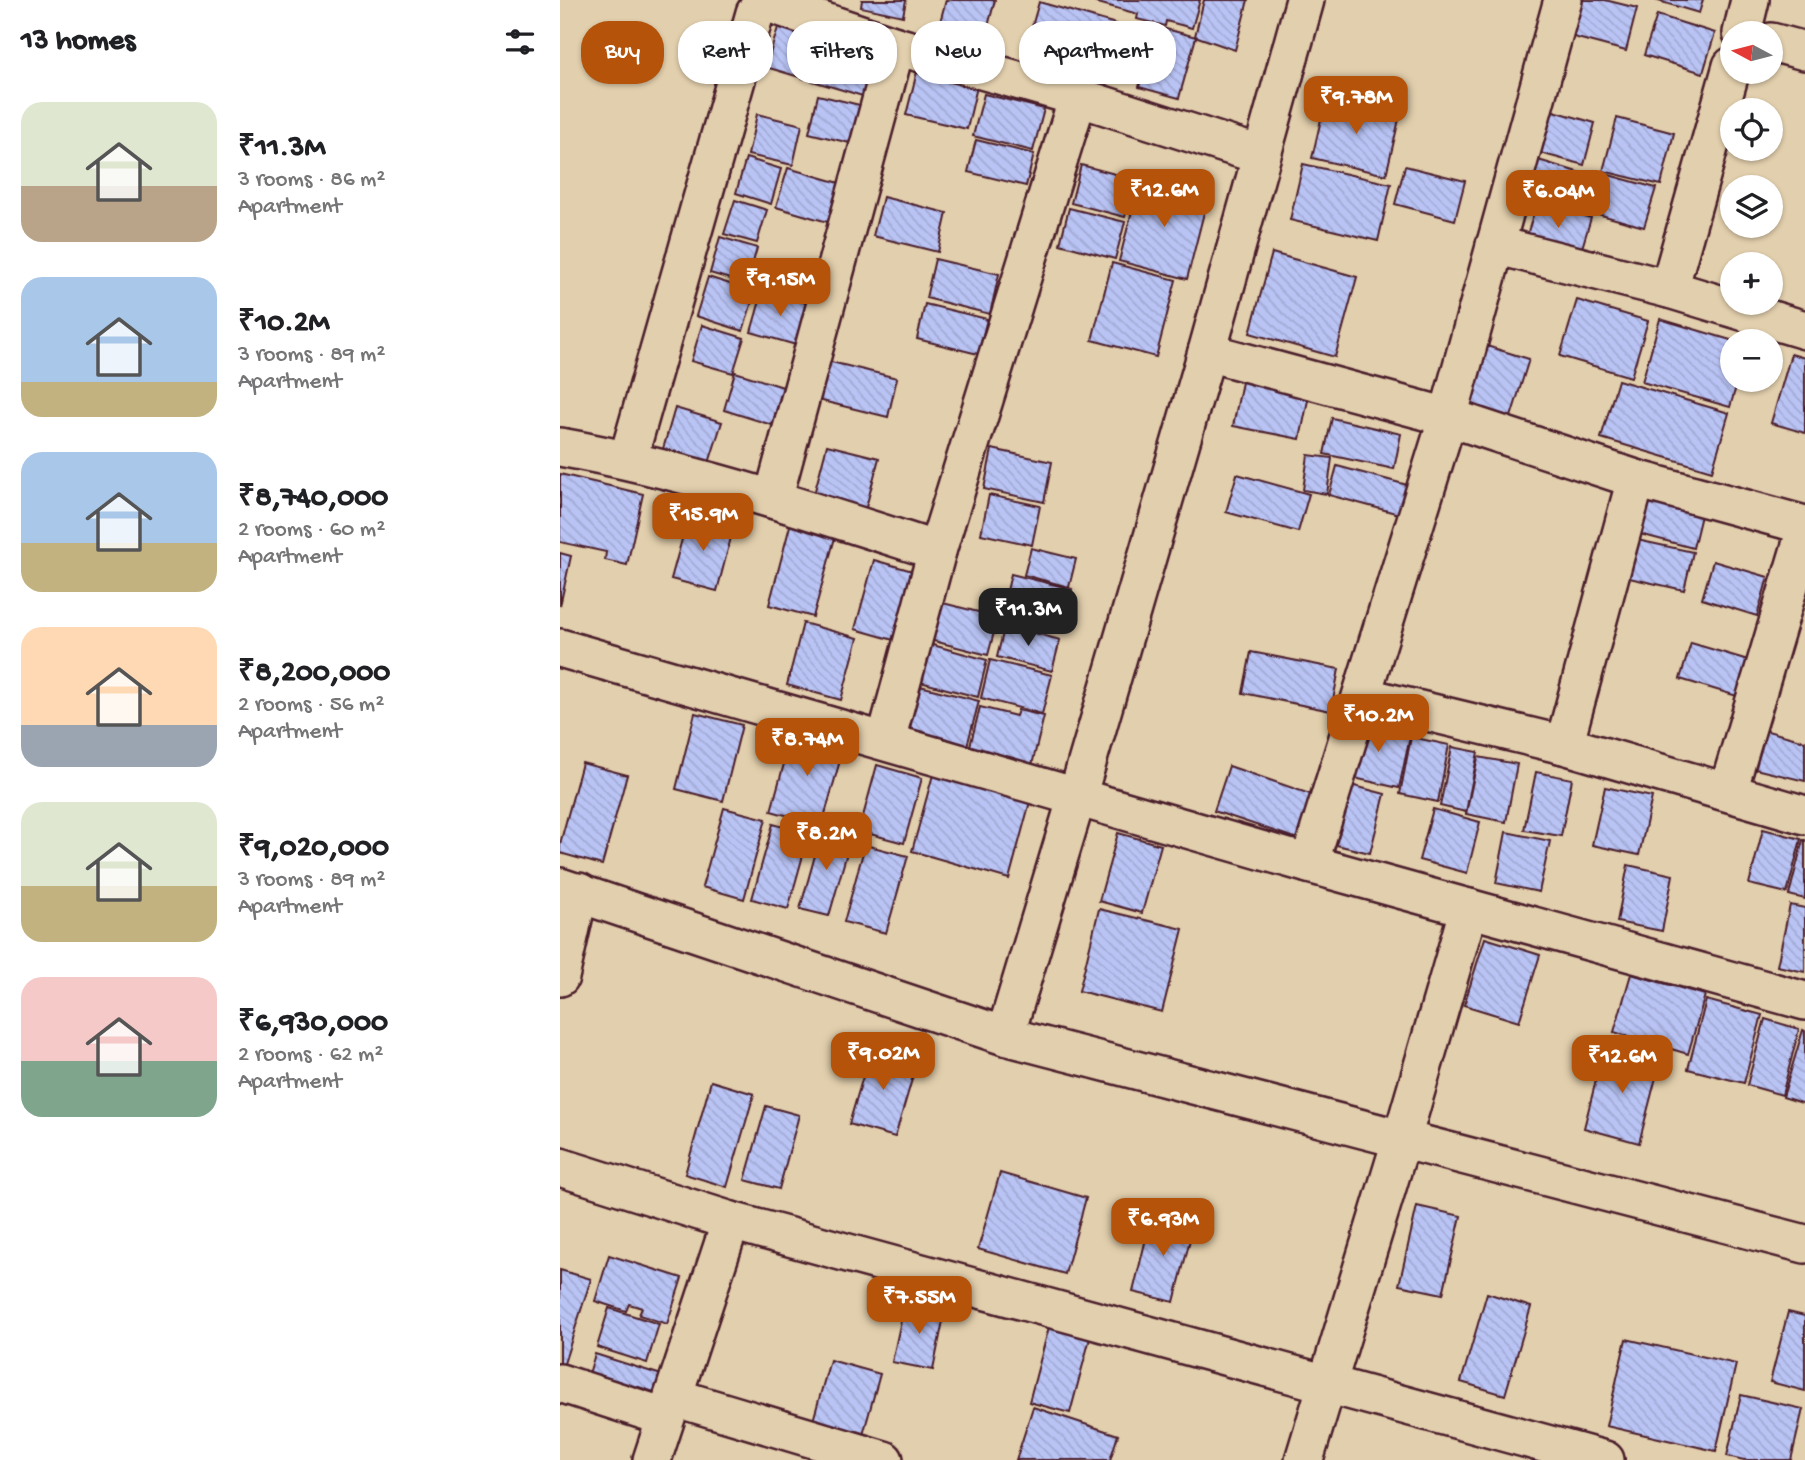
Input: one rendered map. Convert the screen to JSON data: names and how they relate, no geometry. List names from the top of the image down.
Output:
{
  "north": "left",
  "page": {
    "heading": "13 homes",
    "map_buttons": ["+", "−"],
    "chip": [
      "Buy",
      "Rent",
      "Filters",
      "New",
      "Apartment"
    ],
    "price": [
      "₹9.78M",
      "₹12.6M",
      "₹6.04M",
      "₹9.15M",
      "₹15.9M",
      "₹11.3M",
      "₹10.2M",
      "₹8.74M",
      "₹8.2M",
      "₹9.02M",
      "₹12.6M",
      "₹6.93M",
      "₹7.55M"
    ],
    "list": [
      {
        "name": "₹11.3M",
        "note": "3 rooms · 86 m² · Apartment"
      },
      {
        "name": "₹10.2M",
        "note": "3 rooms · 89 m² · Apartment"
      },
      {
        "name": "₹8,740,000",
        "note": "2 rooms · 60 m² · Apartment"
      },
      {
        "name": "₹8,200,000",
        "note": "2 rooms · 56 m² · Apartment"
      },
      {
        "name": "₹9,020,000",
        "note": "3 rooms · 89 m² · Apartment"
      },
      {
        "name": "₹6,930,000",
        "note": "2 rooms · 62 m² · Apartment"
      }
    ]
  }
}
